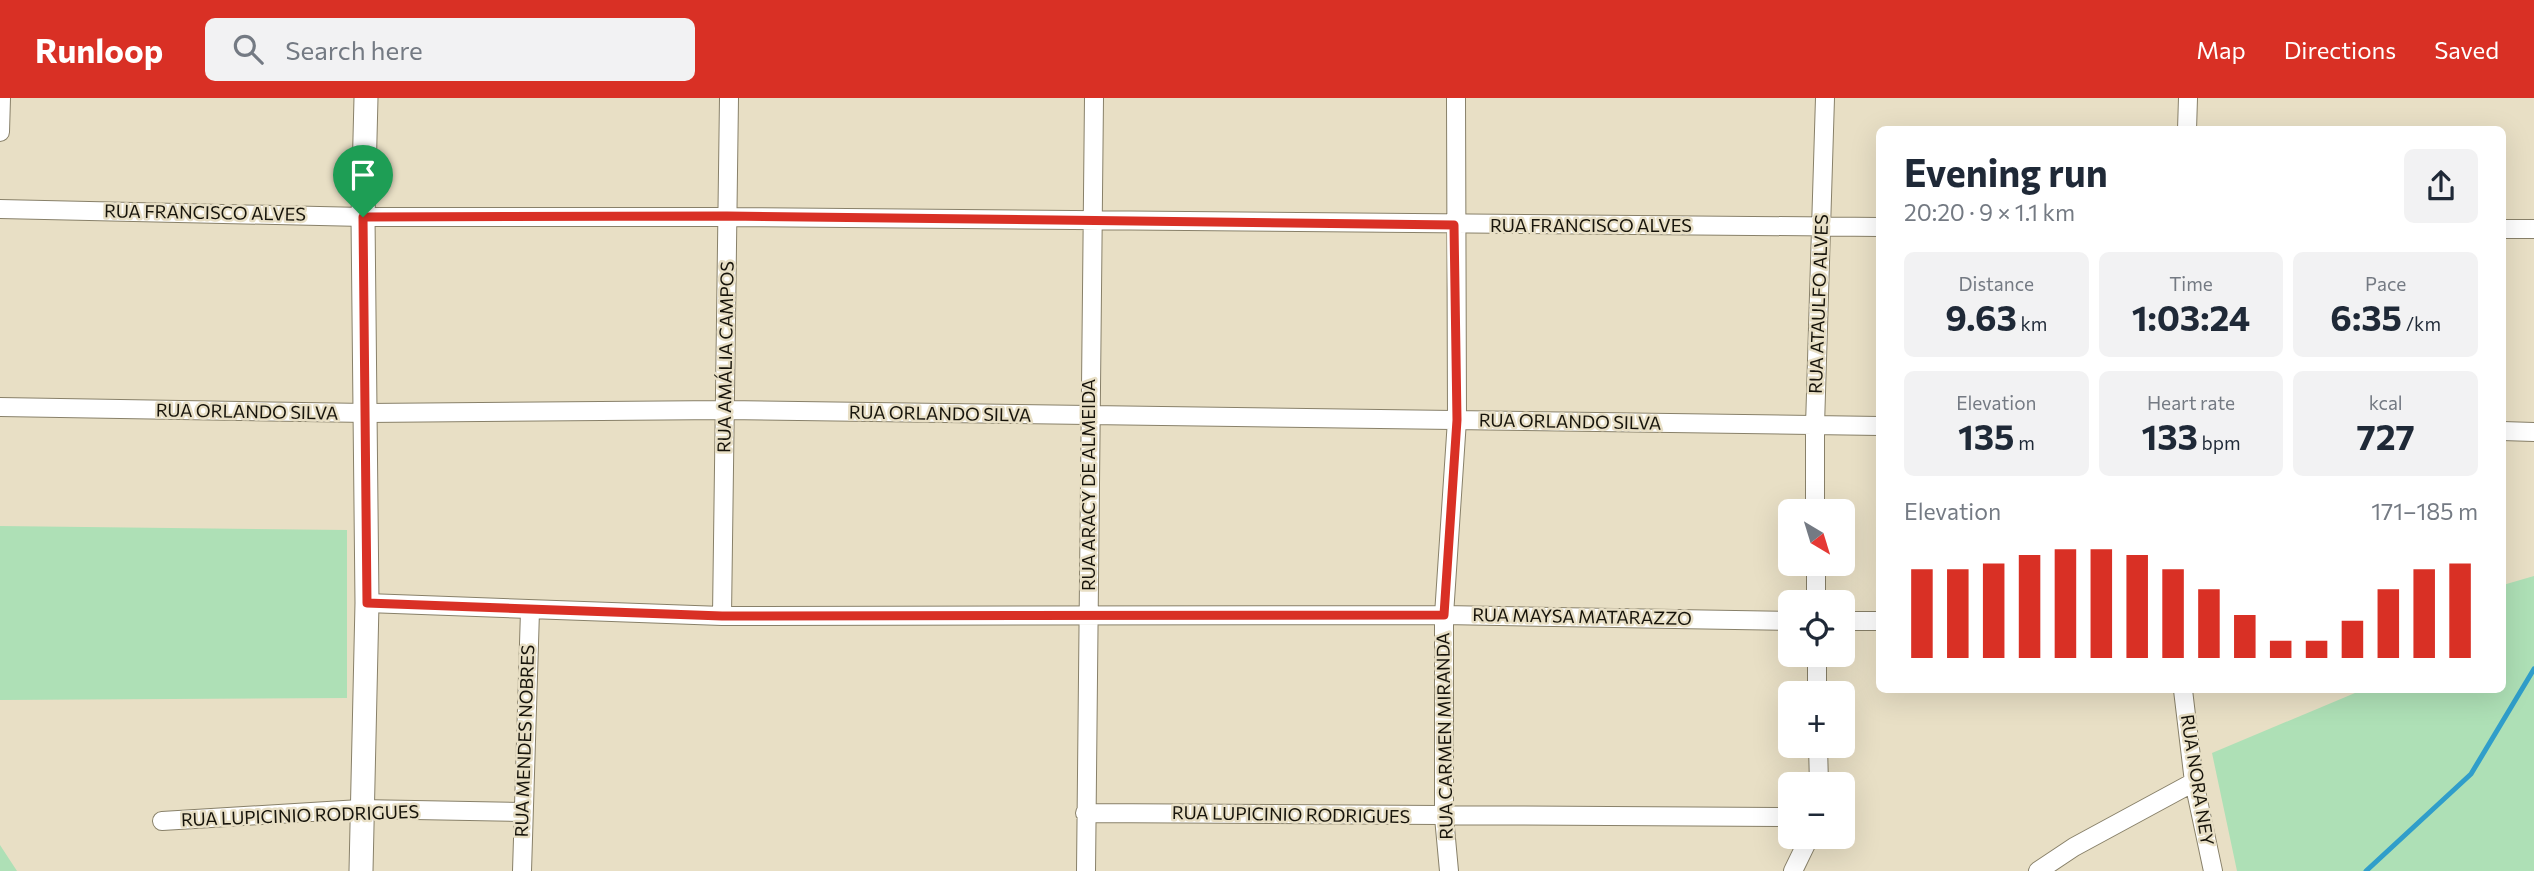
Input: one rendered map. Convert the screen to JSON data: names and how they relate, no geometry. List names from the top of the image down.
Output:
{
  "streets": {
    "street": [
      "RUA FRANCISCO ALVES",
      "RUA ATAULFO ALVES",
      "RUA AMÁLIA CAMPOS",
      "RUA ORLANDO SILVA",
      "RUA ARACY DE ALMEIDA",
      "RUA MAYSA MATARAZZO",
      "RUA CARMEN MIRANDA",
      "RUA MENDES NOBRES",
      "RUA NORA NEY",
      "RUA LUPICINIO RODRIGUES"
    ]
  },
  "crossings": [
    ["RUA FRANCISCO ALVES", "RUA ATAULFO ALVES"],
    ["RUA FRANCISCO ALVES", "RUA AMÁLIA CAMPOS"],
    ["RUA FRANCISCO ALVES", "RUA ARACY DE ALMEIDA"],
    ["RUA FRANCISCO ALVES", "RUA CARMEN MIRANDA"],
    ["RUA ATAULFO ALVES", "RUA ORLANDO SILVA"],
    ["RUA AMÁLIA CAMPOS", "RUA ORLANDO SILVA"],
    ["RUA AMÁLIA CAMPOS", "RUA MAYSA MATARAZZO"],
    ["RUA ORLANDO SILVA", "RUA ARACY DE ALMEIDA"],
    ["RUA ORLANDO SILVA", "RUA CARMEN MIRANDA"],
    ["RUA ARACY DE ALMEIDA", "RUA MAYSA MATARAZZO"],
    ["RUA ARACY DE ALMEIDA", "RUA LUPICINIO RODRIGUES"],
    ["RUA MAYSA MATARAZZO", "RUA CARMEN MIRANDA"],
    ["RUA MAYSA MATARAZZO", "RUA MENDES NOBRES"],
    ["RUA CARMEN MIRANDA", "RUA LUPICINIO RODRIGUES"],
    ["RUA MENDES NOBRES", "RUA LUPICINIO RODRIGUES"]
  ],
  "north": "bottom right",
  "page": {
    "header": "Runloop",
    "search": "Search here",
    "nav": ["Map", "Directions", "Saved"],
    "heading": ["Evening run", "20:20 · 9 × 1.1 km"],
    "stats": [
      ["Distance", "9.63 km"],
      ["Time", "1:03:24"],
      ["Pace", "6:35 /km"],
      ["Elevation", "135 m"],
      ["Heart rate", "133 bpm"],
      ["kcal", "727"]
    ],
    "chart": ["Elevation", "171–185 m"],
    "map_buttons": ["+", "−"]
  }
}
